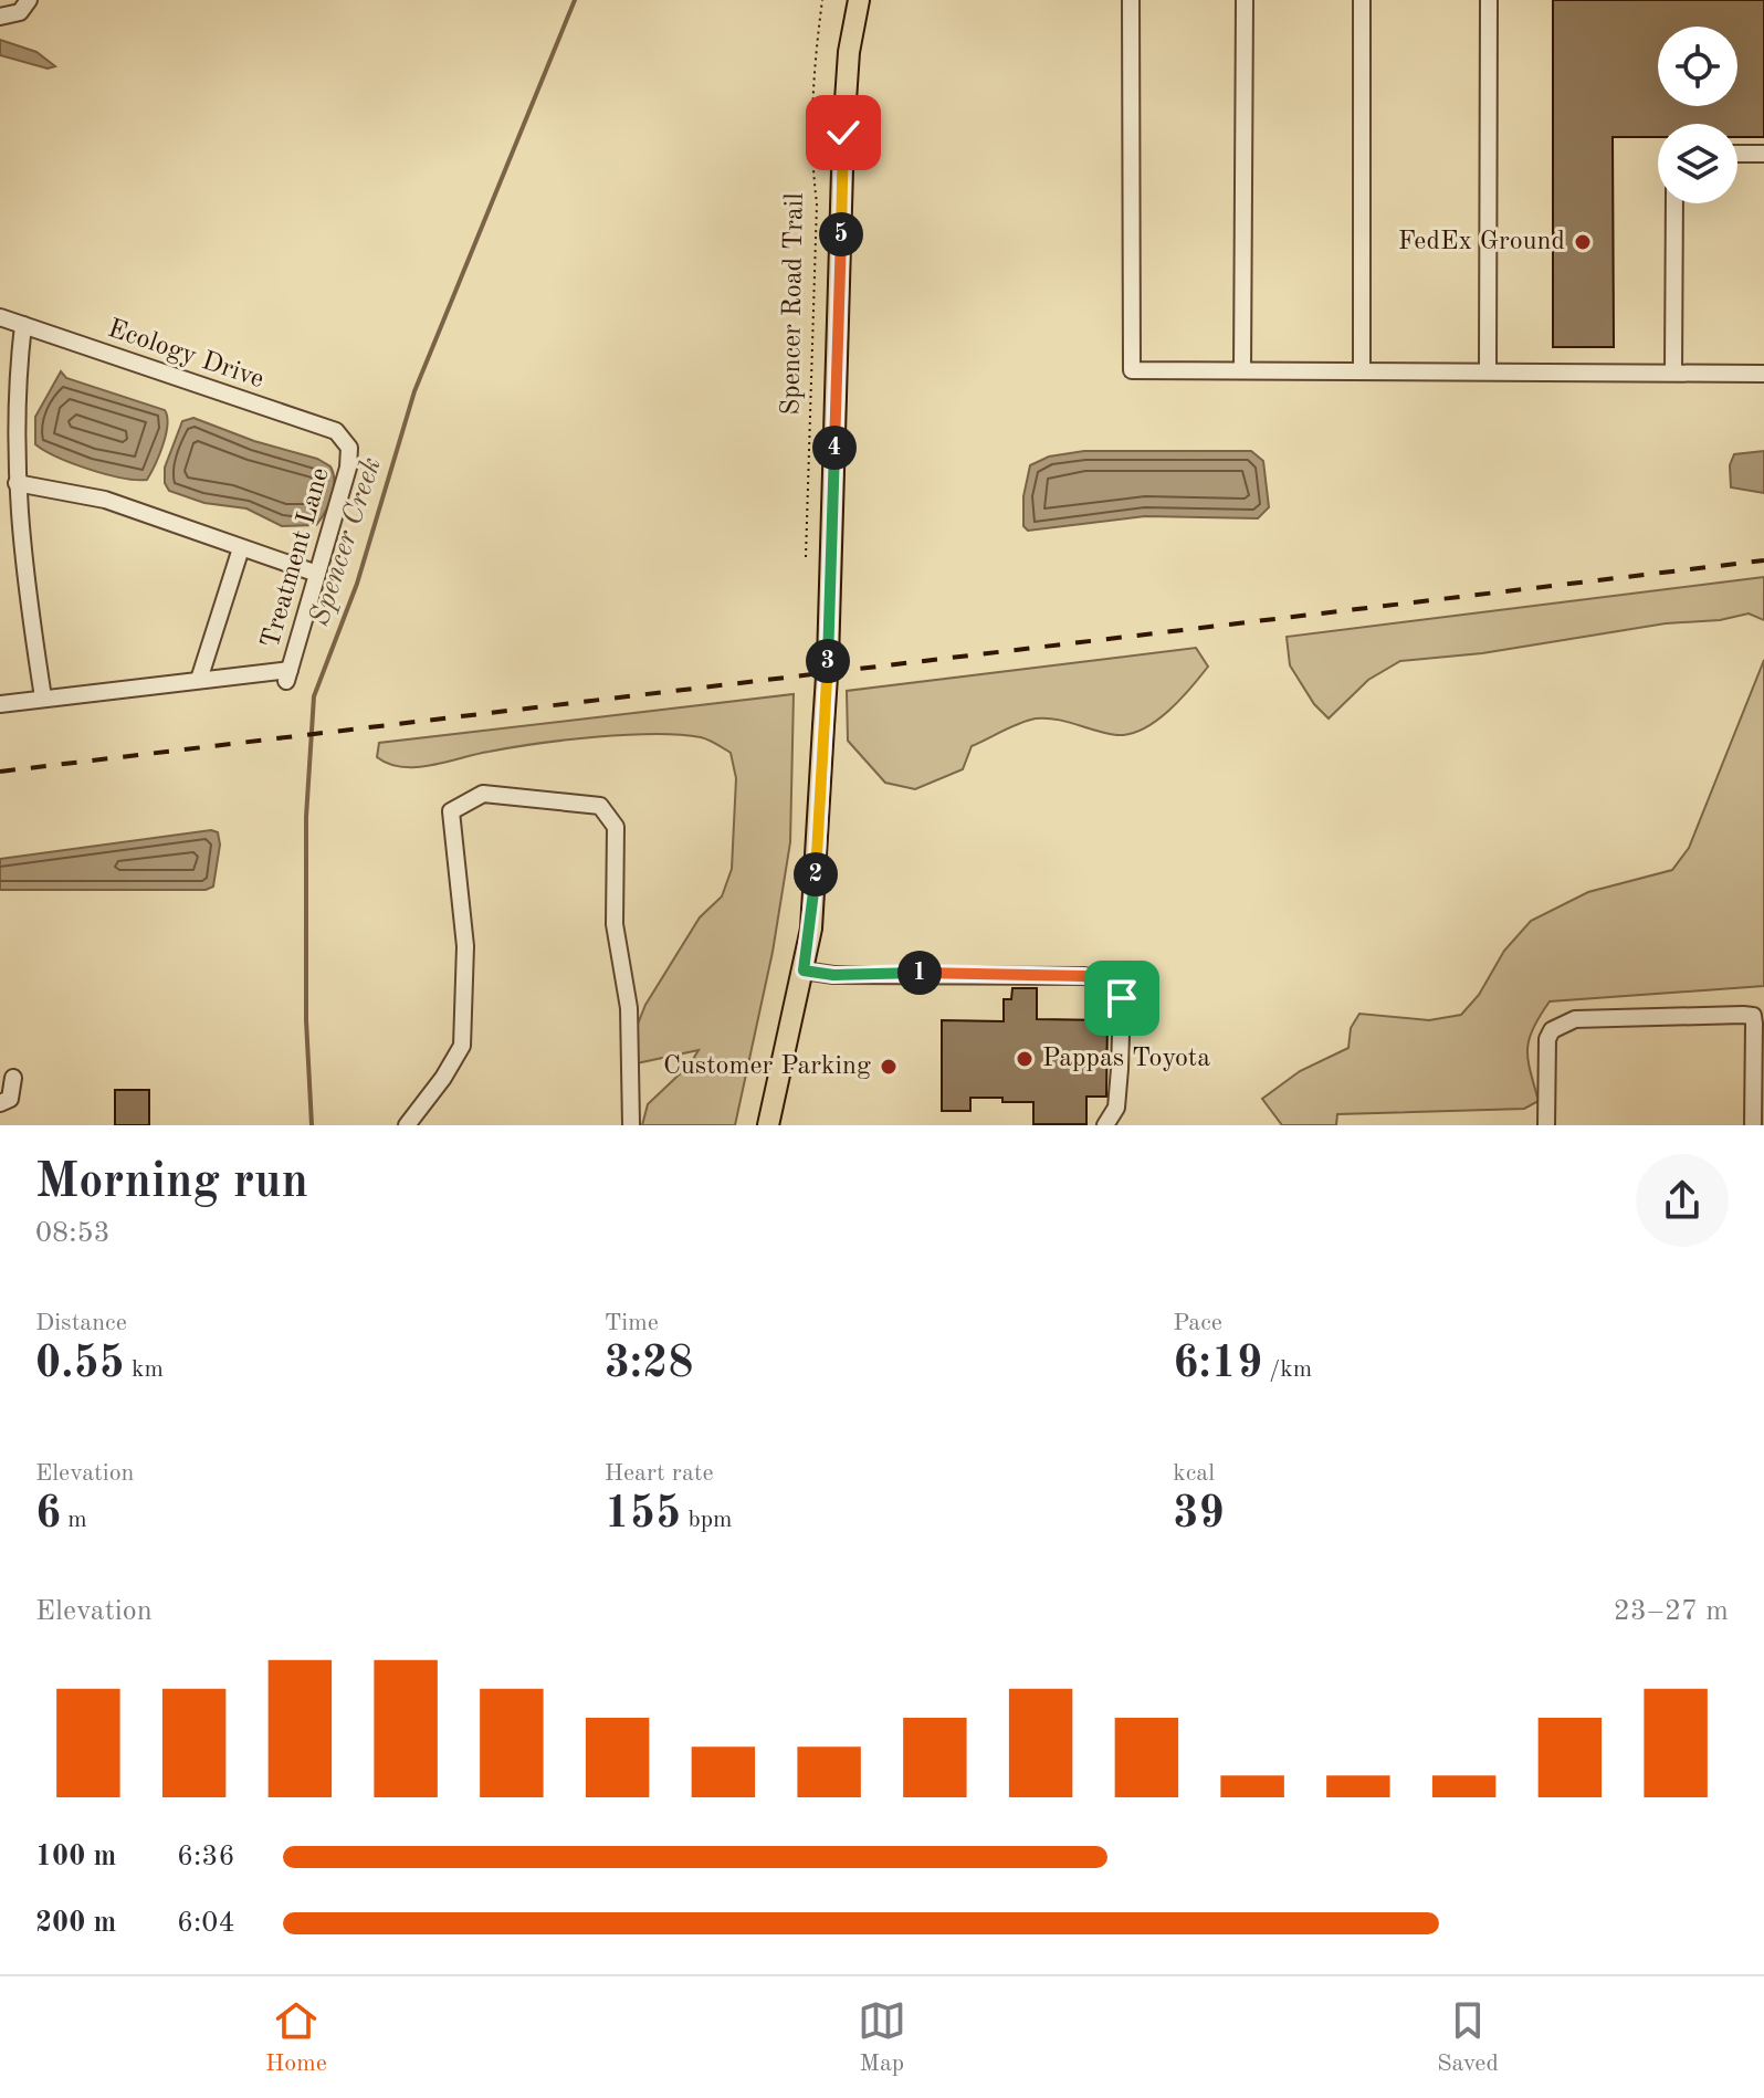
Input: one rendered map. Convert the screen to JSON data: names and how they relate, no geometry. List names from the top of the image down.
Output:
{
  "streets": {
    "lane": ["Ecology Drive", "Treatment Lane"],
    "path": ["Spencer Road Trail"]
  },
  "crossings": [
    ["Ecology Drive", "Treatment Lane"]
  ],
  "water": ["Spencer Creek"],
  "places": ["FedEx Ground", "Pappas Toyota", "Customer Parking"],
  "page": {
    "pins": [
      "5",
      "4",
      "3",
      "2",
      "1"
    ],
    "heading": ["Morning run", "08:53"],
    "stats": [
      ["Distance", "0.55 km"],
      ["Time", "3:28"],
      ["Pace", "6:19 /km"],
      ["Elevation", "6 m"],
      ["Heart rate", "155 bpm"],
      ["kcal", "39"]
    ],
    "chart": ["Elevation", "23–27 m"],
    "list": [
      {
        "name": "100 m",
        "note": "6:36"
      },
      {
        "name": "200 m",
        "note": "6:04"
      }
    ],
    "tabs": ["Home", "Map", "Saved"]
  }
}
